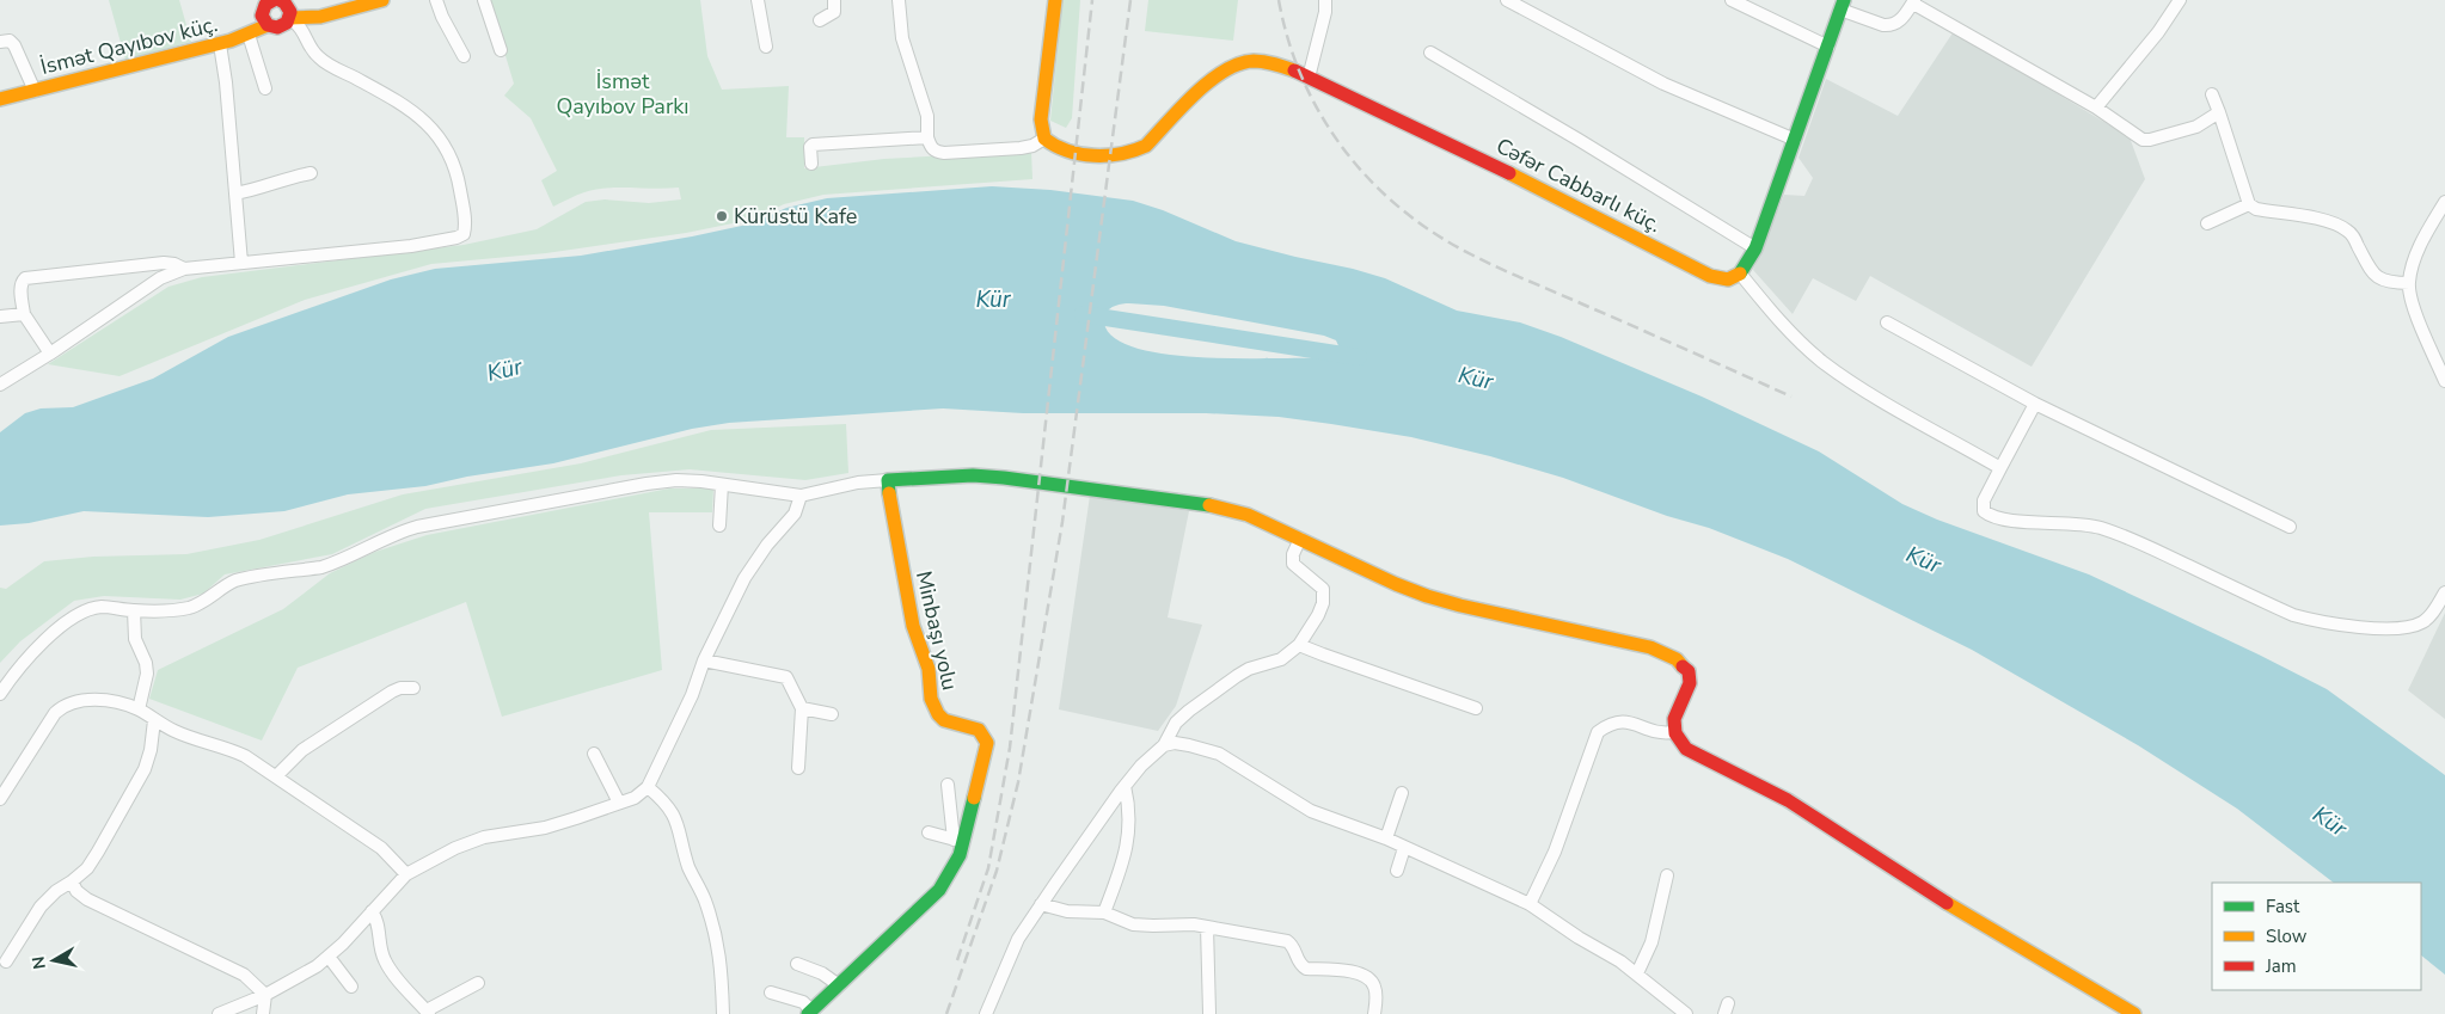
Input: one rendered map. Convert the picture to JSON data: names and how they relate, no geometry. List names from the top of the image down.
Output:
{
  "streets": {
    "street": ["İsmət Qayıbov küç.", "Cəfər Cabbarlı küç.", "Minbaşı yolu"]
  },
  "water": ["Kür"],
  "parks": ["İsmət Qayıbov Parkı"],
  "places": ["Kürüstü Kafe"],
  "legend": ["Fast", "Slow", "Jam"],
  "north": "left"
}
